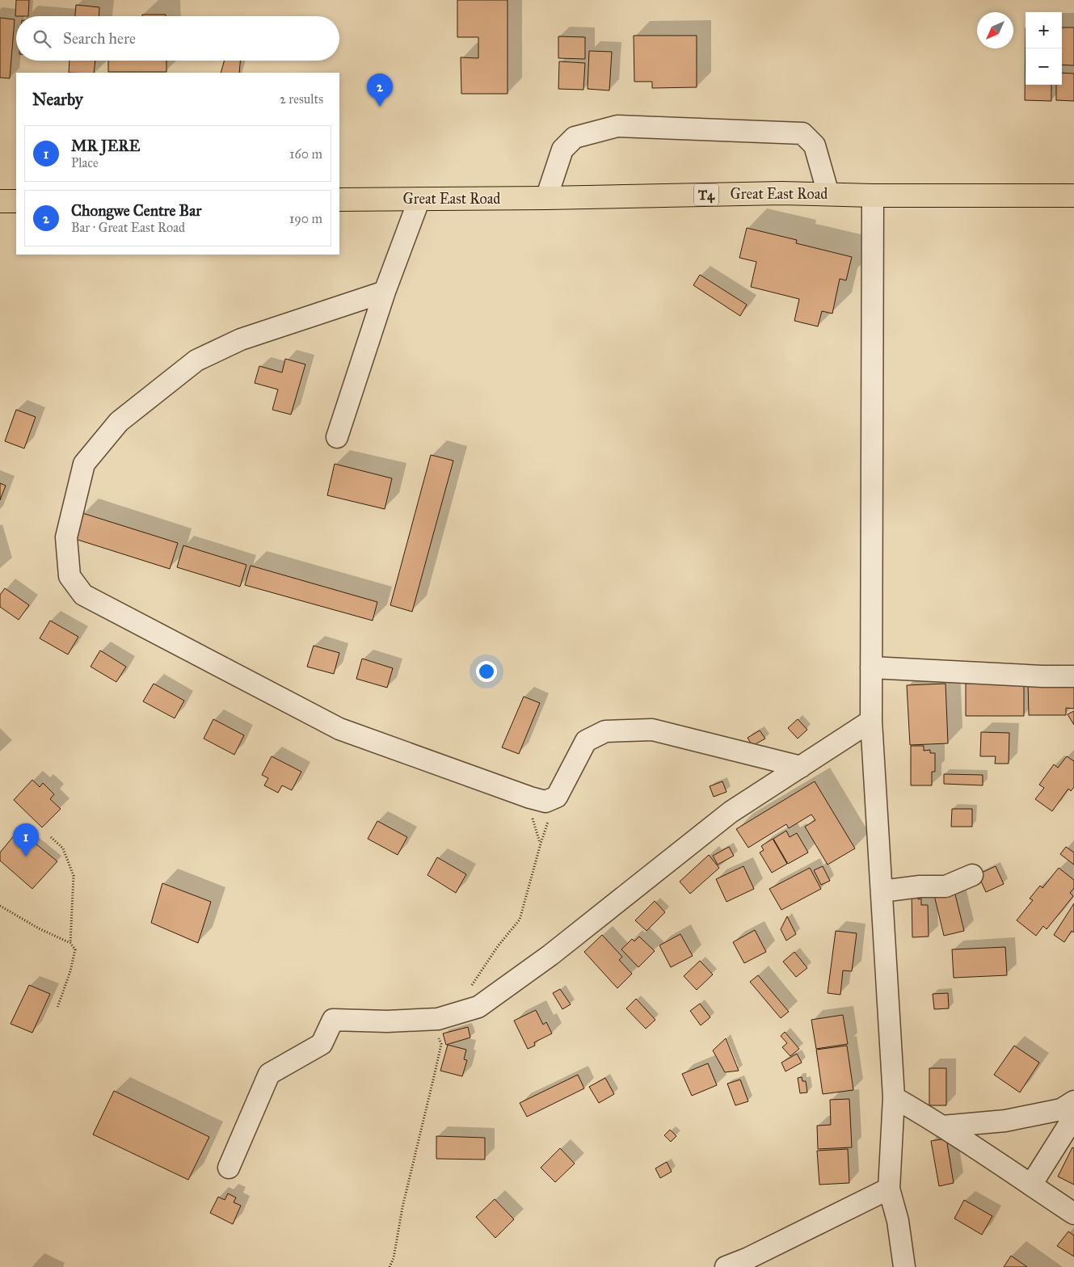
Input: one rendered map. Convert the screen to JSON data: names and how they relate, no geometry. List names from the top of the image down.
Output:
{
  "streets": {
    "highway": ["Great East Road", "T4"]
  },
  "north": "bottom left",
  "page": {
    "map_buttons": ["+", "−"],
    "search": "Search here",
    "heading": ["Nearby", "2 results"],
    "pins": ["2", "1"],
    "list": [
      {
        "mark": "1",
        "name": "MR JERE",
        "note": "Place",
        "value": "160 m"
      },
      {
        "mark": "2",
        "name": "Chongwe Centre Bar",
        "note": "Bar · Great East Road",
        "value": "190 m"
      }
    ]
  }
}
